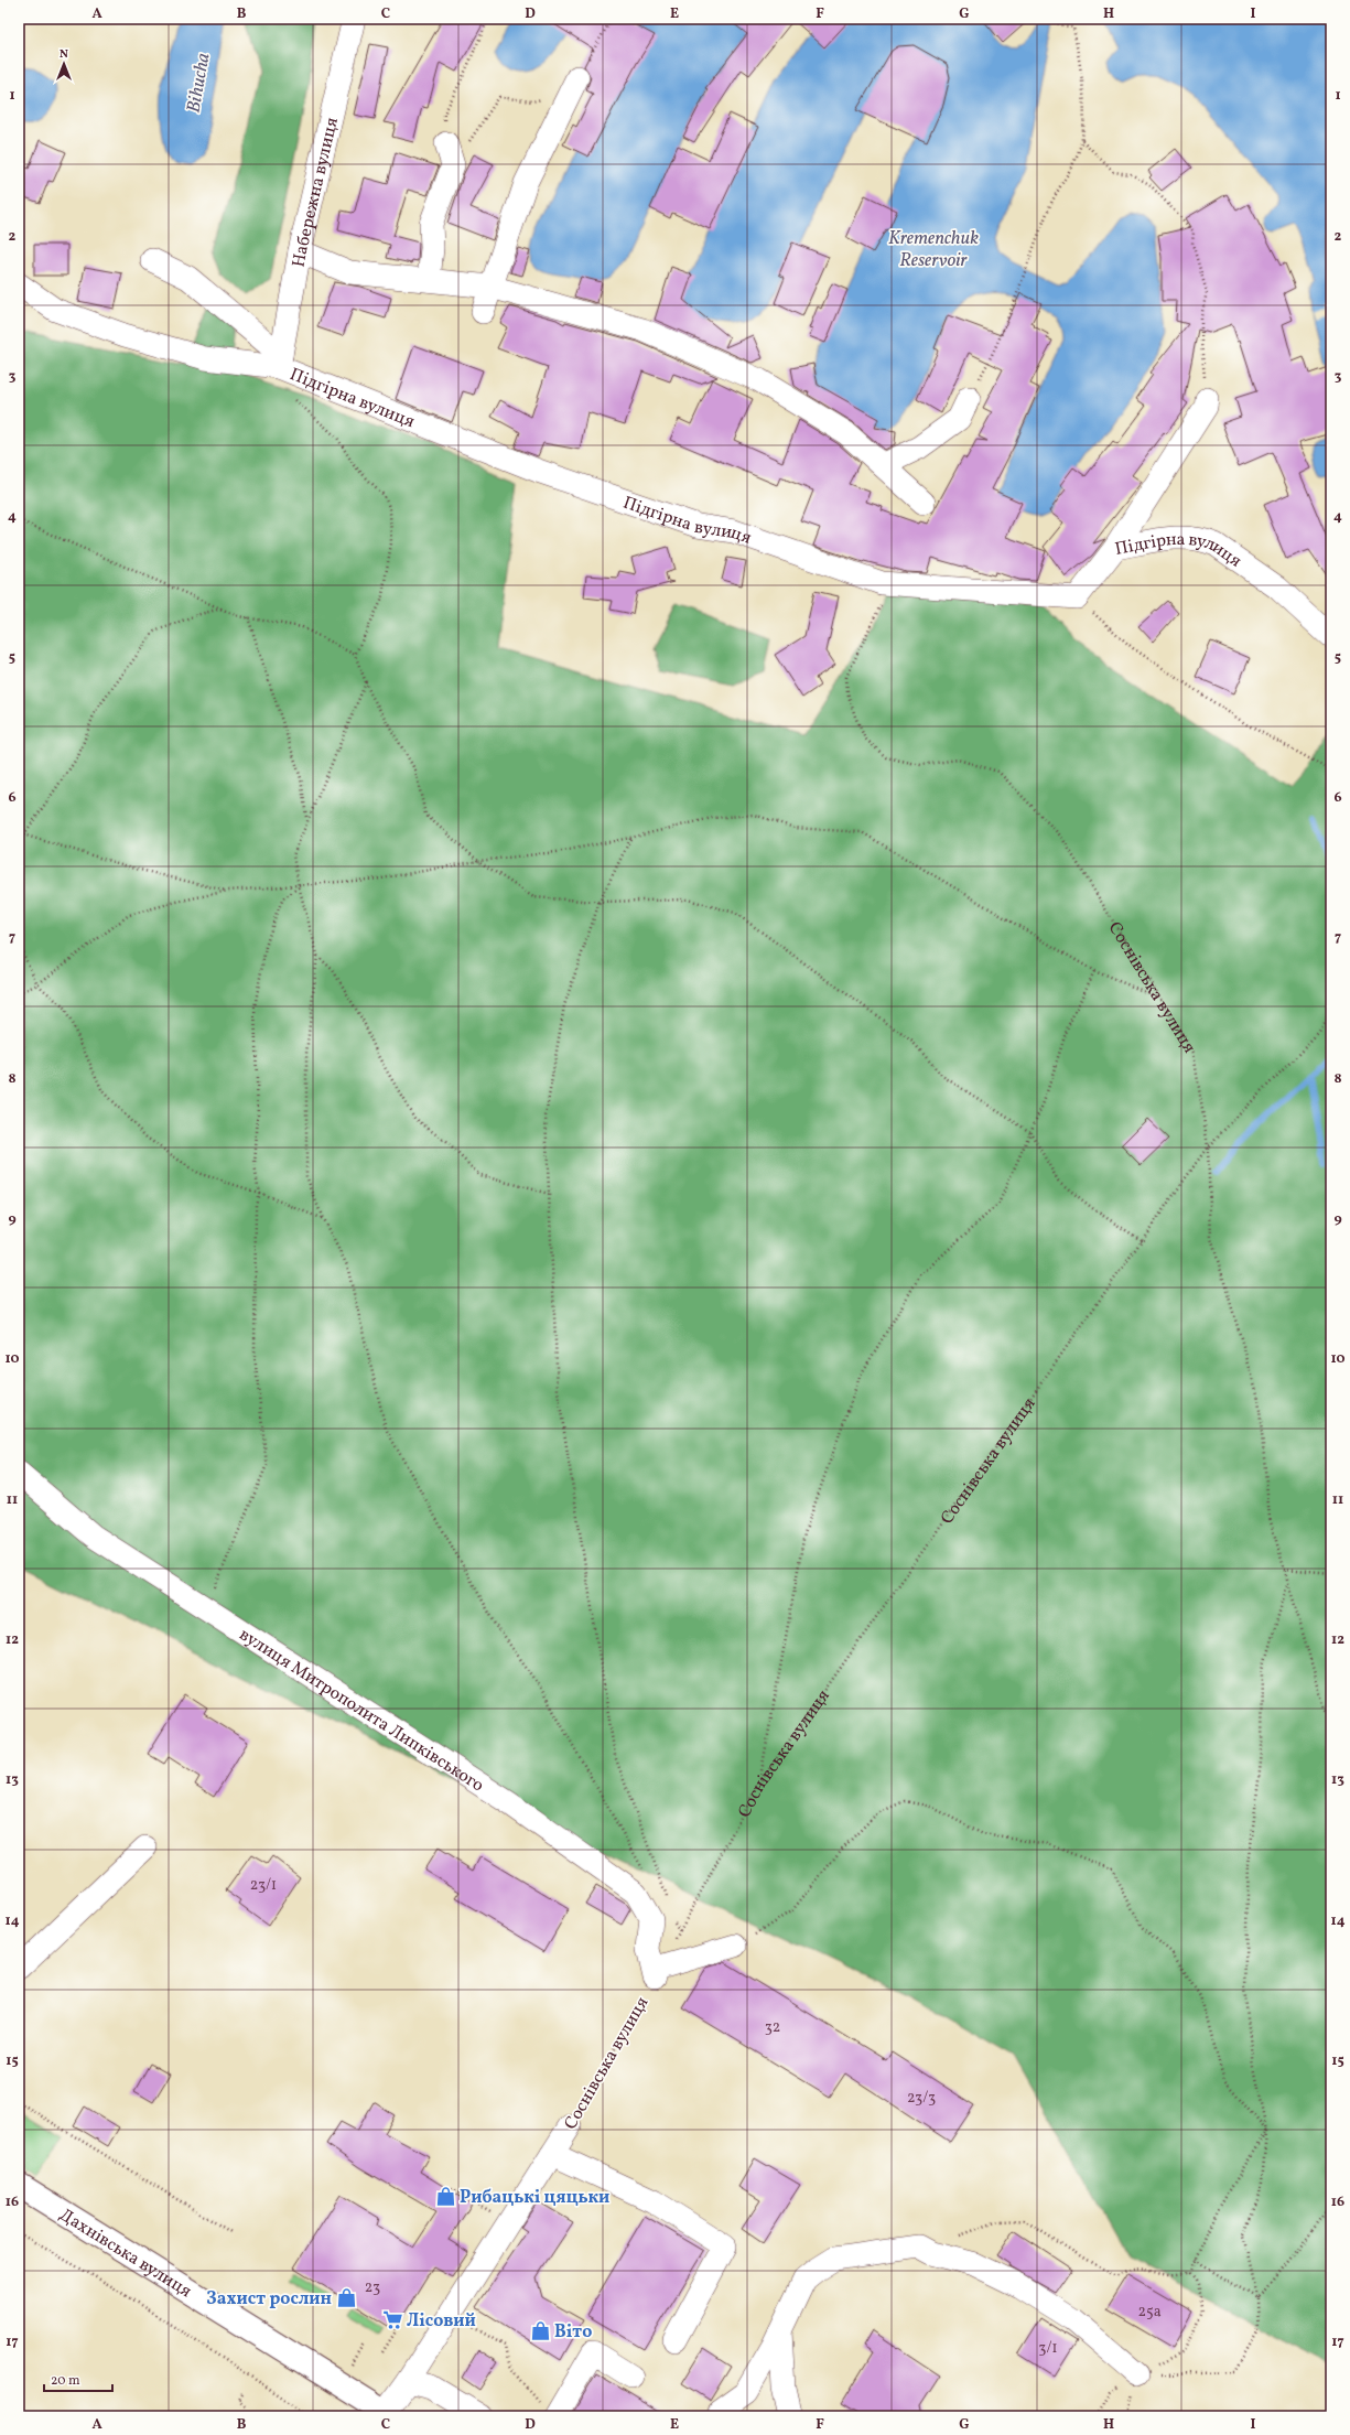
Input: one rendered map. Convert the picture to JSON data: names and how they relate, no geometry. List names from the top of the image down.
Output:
{
  "streets": {
    "main road": ["Дахнівська вулиця"],
    "street": [
      "Набережна вулиця",
      "Підгірна вулиця",
      "Соснівська вулиця",
      "вулиця Митрополита Липківського"
    ]
  },
  "crossings": [
    ["Набережна вулиця", "Підгірна вулиця"],
    ["Підгірна вулиця", "Соснівська вулиця"],
    ["Соснівська вулиця", "вулиця Митрополита Липківського"],
    ["Соснівська вулиця", "Дахнівська вулиця"]
  ],
  "water": ["Bihucha", "Kremenchuk Reservoir"],
  "places": {
    "shop": ["Рибацькі цяцьки", "Захист рослин", "Віто"],
    "supermarket": ["Лісовий"]
  },
  "house_numbers": [
    "23/1",
    "32",
    "23/3",
    "23",
    "25а",
    "3/1"
  ],
  "scale_bar": "20 m",
  "north": "top",
  "grid": {
    "columns": [
      "A",
      "B",
      "C",
      "D",
      "E",
      "F",
      "G",
      "H",
      "I"
    ],
    "rows": [
      "1",
      "2",
      "3",
      "4",
      "5",
      "6",
      "7",
      "8",
      "9",
      "10",
      "11",
      "12",
      "13",
      "14",
      "15",
      "16",
      "17"
    ]
  }
}
